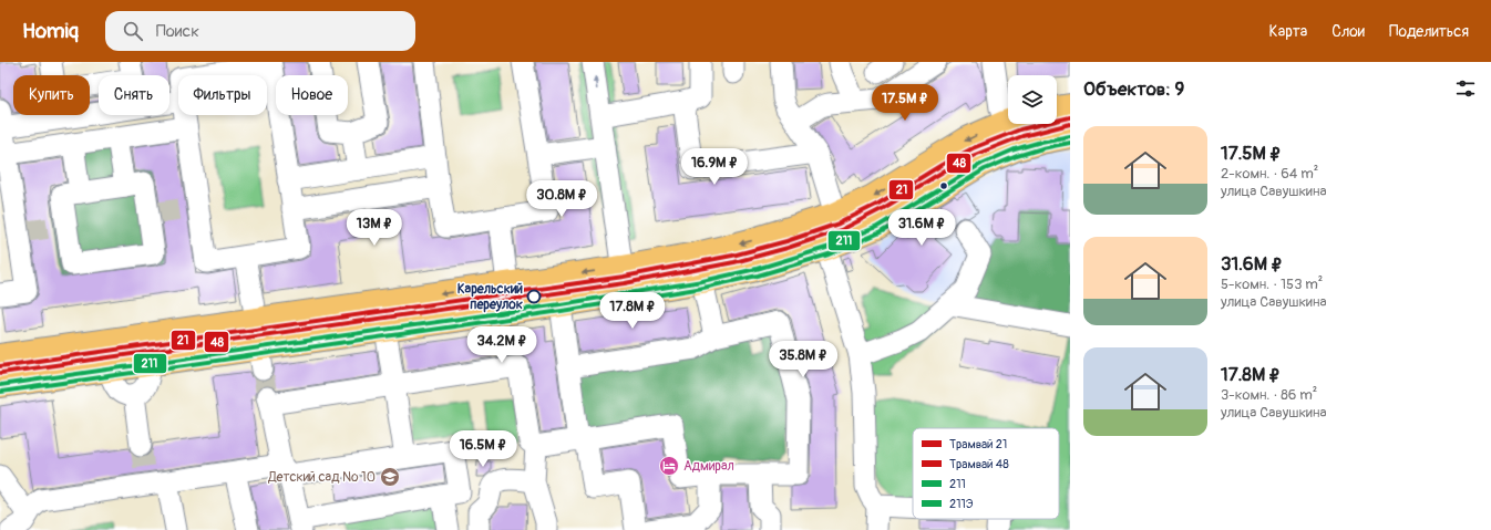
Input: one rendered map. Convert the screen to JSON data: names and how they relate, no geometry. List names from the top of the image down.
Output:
{
  "places": {
    "other": ["Карельский переулок"],
    "hotel": ["Адмирал"],
    "school or university": ["Детский сад № 10"]
  },
  "lines": [
    "tram line 21",
    "tram line 48",
    "transit line 211",
    "transit line 211Э"
  ],
  "legend": [
    "Трамвай 21",
    "Трамвай 48",
    "211",
    "211Э"
  ],
  "page": {
    "header": "Homiq",
    "search": "Поиск",
    "nav": ["Карта", "Слои", "Поделиться"],
    "heading": "Объектов: 9",
    "chip": [
      "Купить",
      "Снять",
      "Фильтры",
      "Новое"
    ],
    "price": [
      "17.5M ₽",
      "16.9M ₽",
      "30.8M ₽",
      "13M ₽",
      "31.6M ₽",
      "17.8M ₽",
      "34.2M ₽",
      "35.8M ₽",
      "16.5M ₽"
    ],
    "list": [
      {
        "name": "17.5M ₽",
        "note": "2-комн. · 64 m² · улица Савушкина"
      },
      {
        "name": "31.6M ₽",
        "note": "5-комн. · 153 m² · улица Савушкина"
      },
      {
        "name": "17.8M ₽",
        "note": "3-комн. · 86 m² · улица Савушкина"
      }
    ]
  }
}
